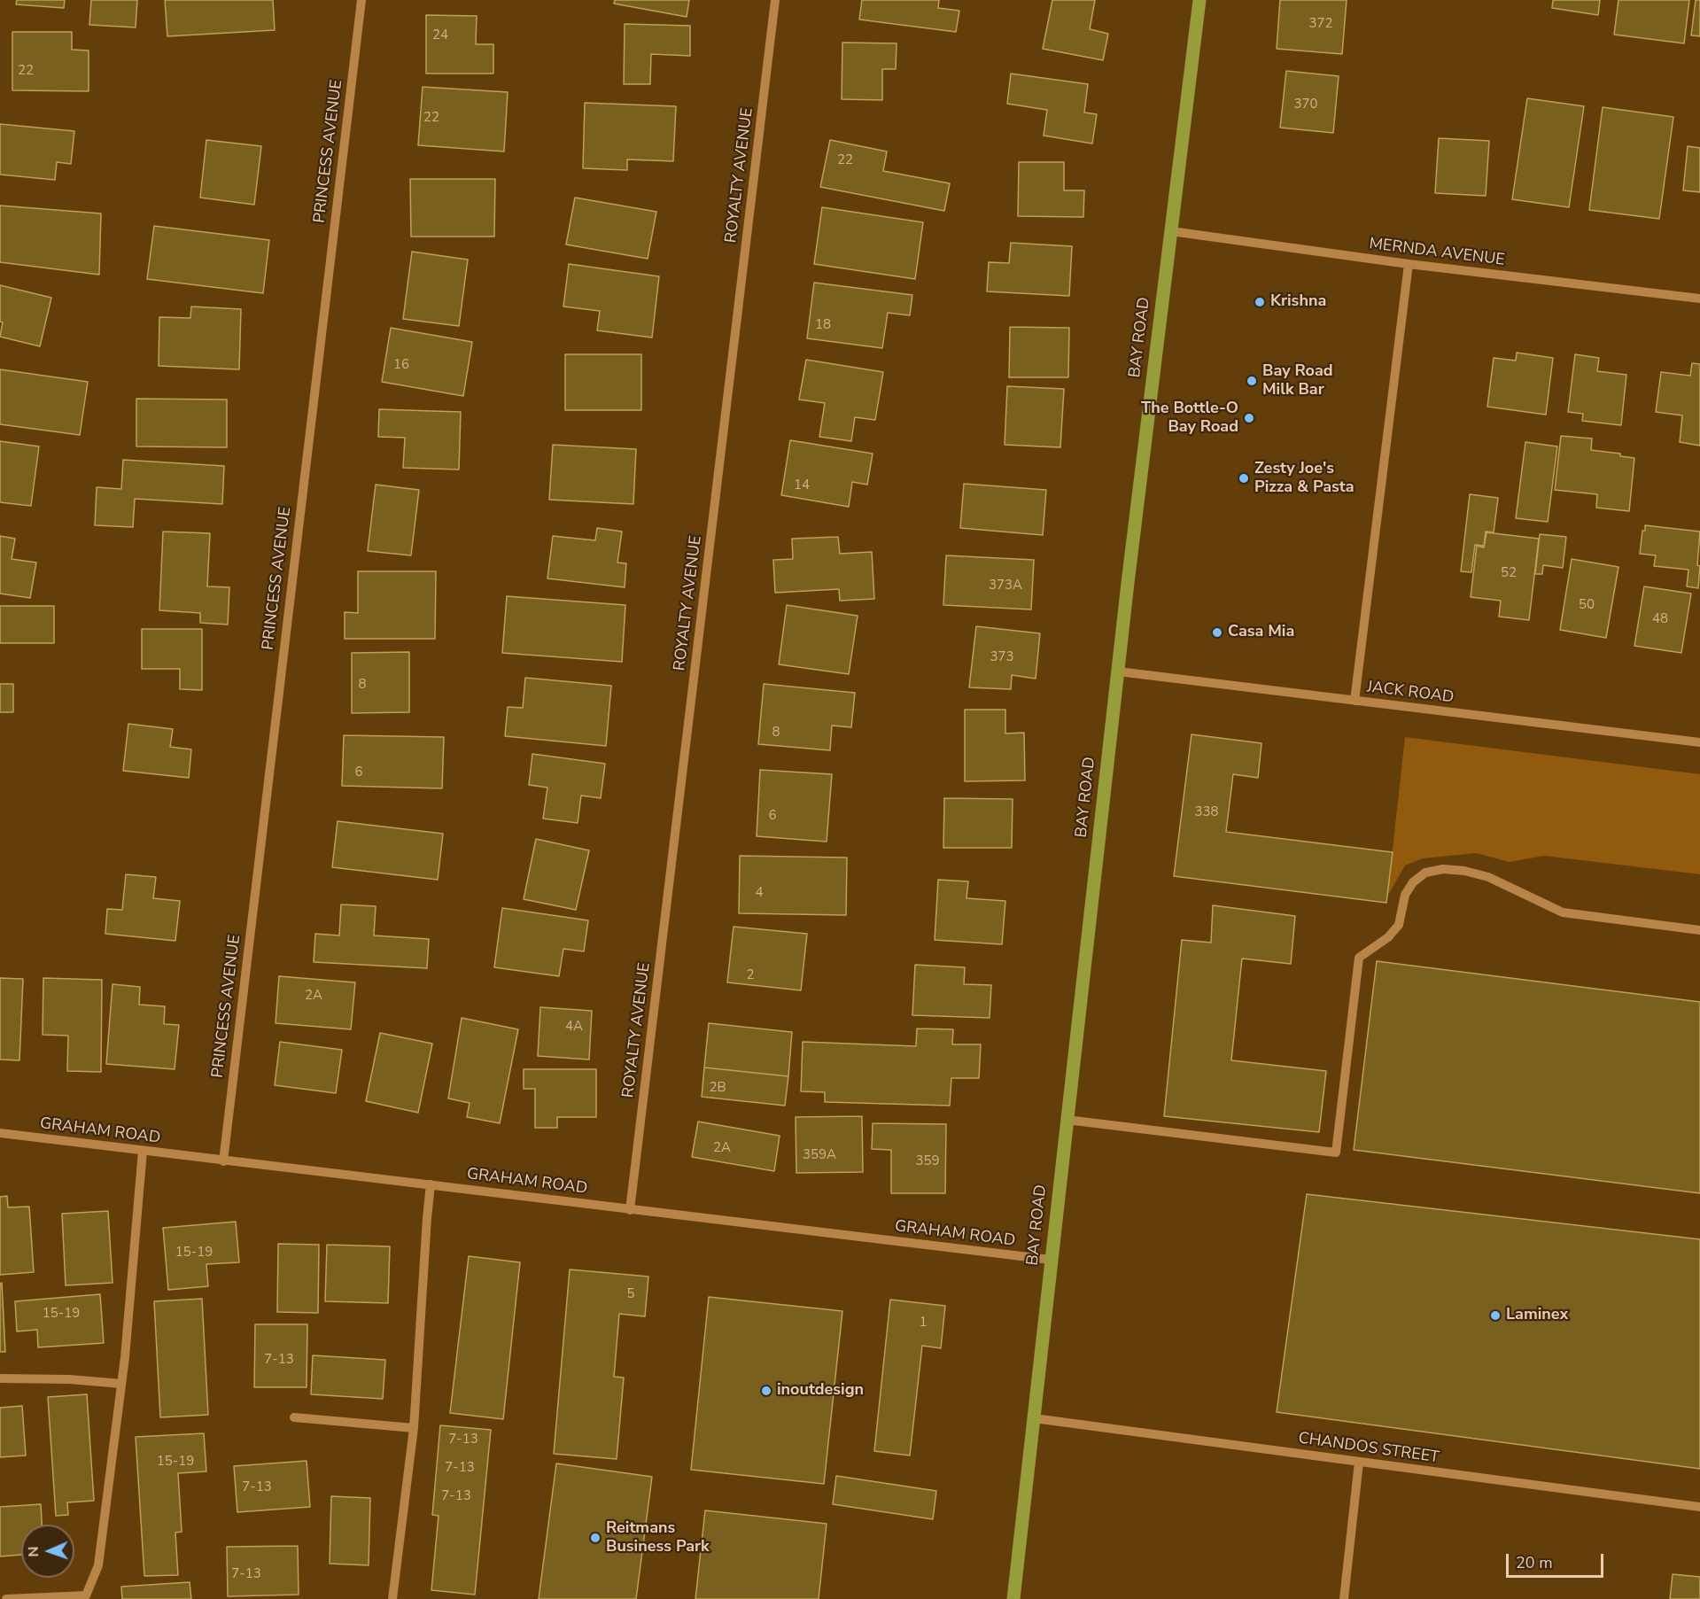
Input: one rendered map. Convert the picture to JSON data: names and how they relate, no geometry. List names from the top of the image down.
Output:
{
  "streets": {
    "main road": ["BAY ROAD"],
    "street": [
      "PRINCESS AVENUE",
      "ROYALTY AVENUE",
      "MERNDA AVENUE",
      "JACK ROAD",
      "GRAHAM ROAD",
      "CHANDOS STREET"
    ]
  },
  "crossings": [
    ["PRINCESS AVENUE", "GRAHAM ROAD"],
    ["ROYALTY AVENUE", "GRAHAM ROAD"],
    ["MERNDA AVENUE", "BAY ROAD"],
    ["BAY ROAD", "JACK ROAD"],
    ["BAY ROAD", "GRAHAM ROAD"],
    ["BAY ROAD", "CHANDOS STREET"]
  ],
  "places": [
    "Krishna",
    "Bay Road Milk Bar",
    "The Bottle-O Bay Road",
    "Zesty Joe's Pizza & Pasta",
    "Casa Mia",
    "Laminex",
    "inoutdesign",
    "Reitmans Business Park"
  ],
  "house_numbers": [
    "372",
    "24",
    "22",
    "370",
    "22",
    "22",
    "18",
    "16",
    "14",
    "52",
    "373A",
    "50",
    "48",
    "373",
    "8",
    "8",
    "6",
    "338",
    "6",
    "4",
    "2",
    "2A",
    "4A",
    "2B",
    "2A",
    "359A",
    "359",
    "15-19",
    "5",
    "15-19",
    "1",
    "7-13",
    "7-13",
    "15-19",
    "7-13",
    "7-13",
    "7-13",
    "7-13"
  ],
  "scale_bar": "20 m",
  "north": "left"
}
